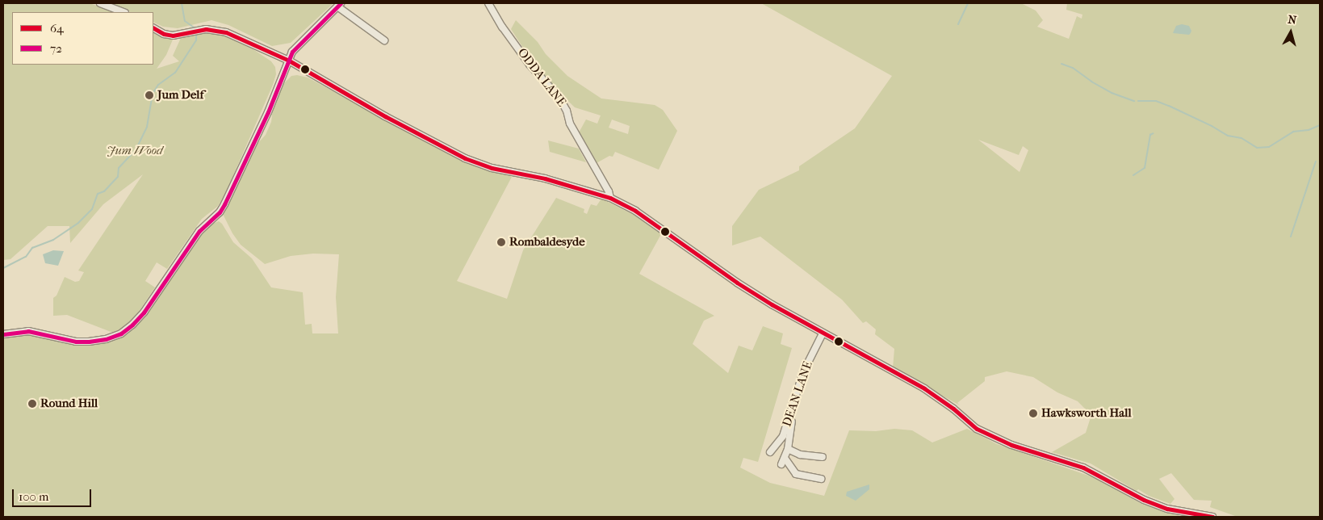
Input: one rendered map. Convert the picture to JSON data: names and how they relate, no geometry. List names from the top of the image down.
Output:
{
  "streets": {
    "street": ["ODDA LANE", "DEAN LANE"]
  },
  "parks": ["Jum Wood"],
  "places": [
    "Jum Delf",
    "Rombaldesyde",
    "Round Hill",
    "Hawksworth Hall"
  ],
  "lines": ["transit line 72", "transit line 64"],
  "legend": ["64", "72"],
  "scale_bar": "100 m",
  "north": "top"
}
